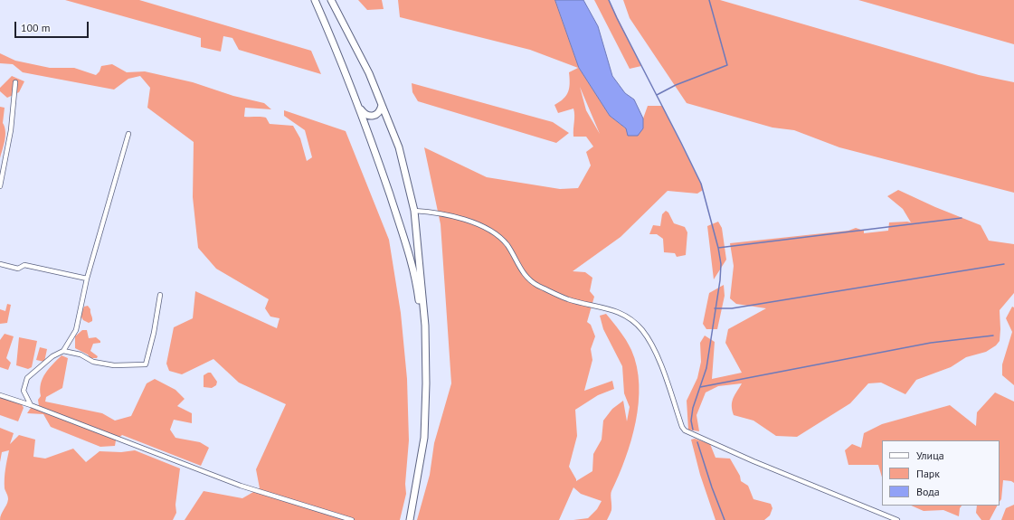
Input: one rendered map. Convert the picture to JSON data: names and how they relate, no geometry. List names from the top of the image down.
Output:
{
  "legend": ["Улица", "Парк", "Вода"],
  "scale_bar": "100 m"
}
